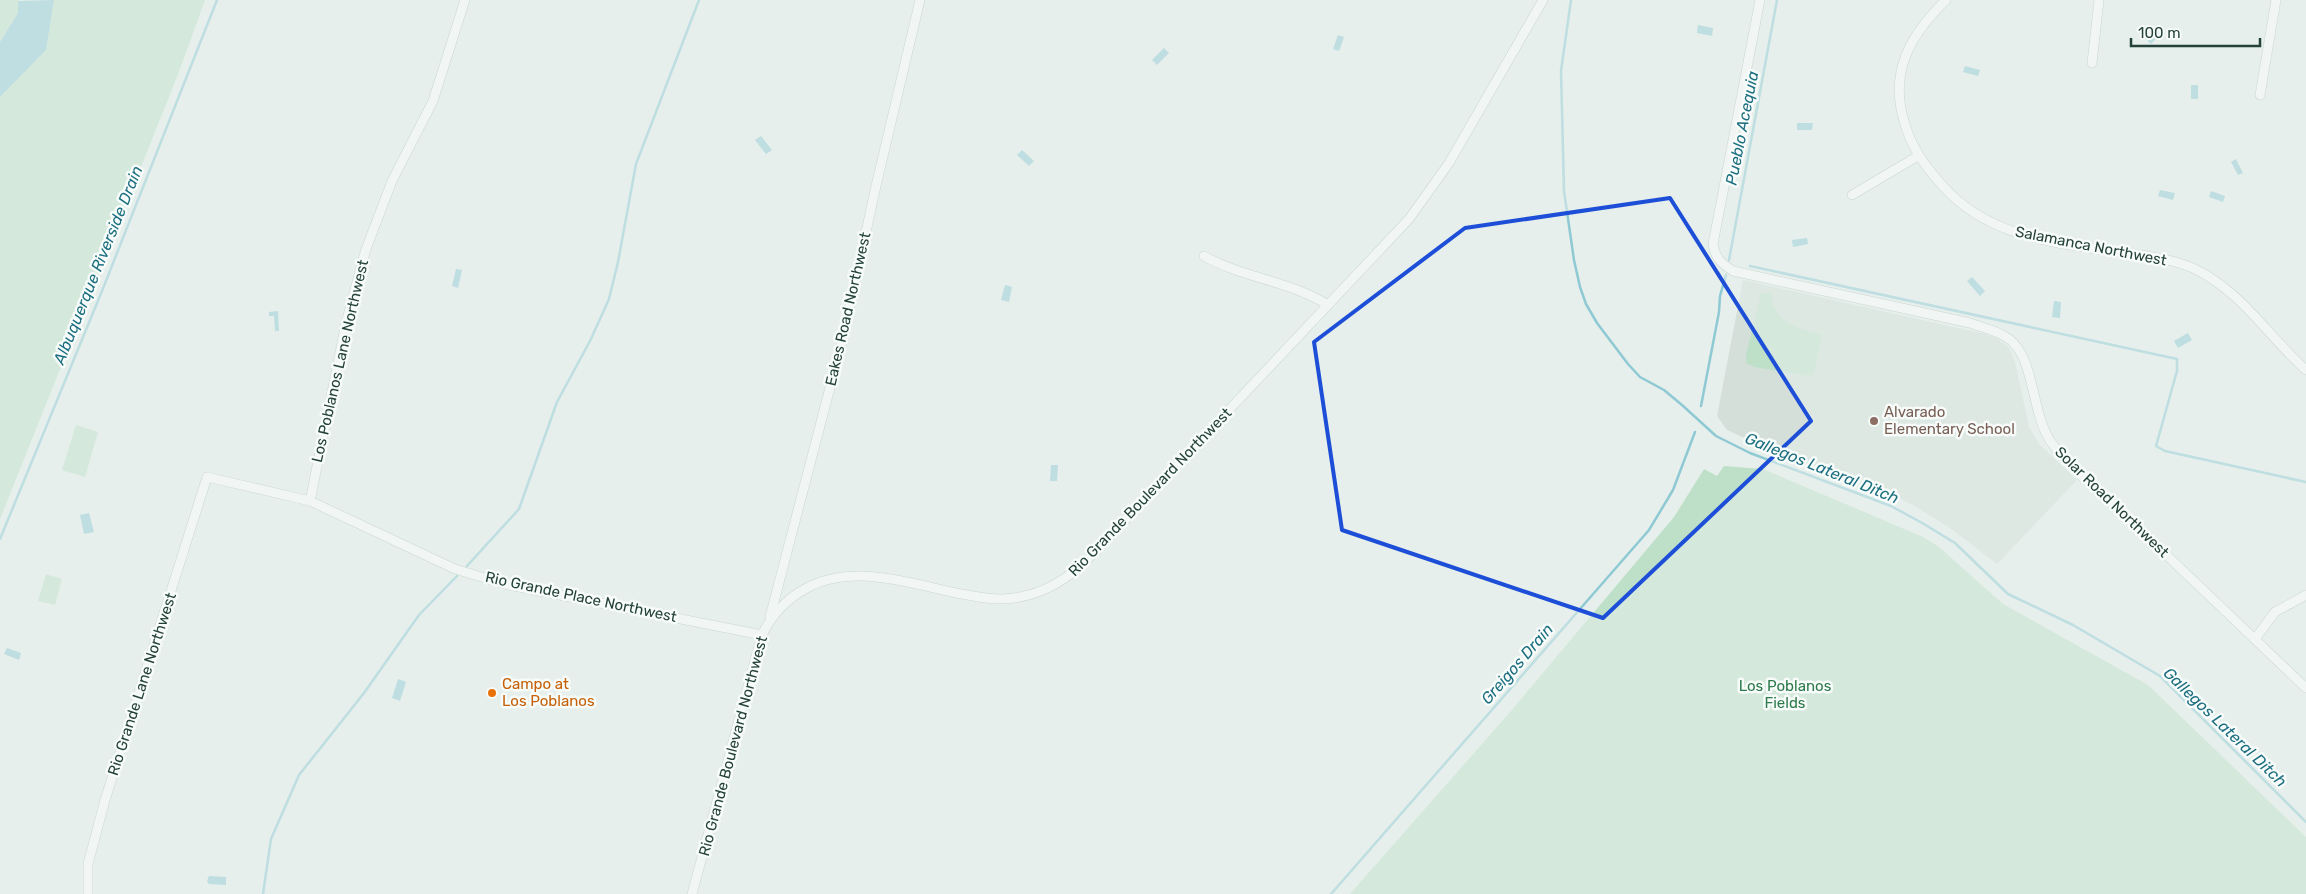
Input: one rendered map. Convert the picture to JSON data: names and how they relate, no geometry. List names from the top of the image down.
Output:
{
  "streets": {
    "street": [
      "Salamanca Northwest",
      "Eakes Road Northwest",
      "Los Poblanos Lane Northwest",
      "Rio Grande Boulevard Northwest",
      "Solar Road Northwest",
      "Rio Grande Place Northwest",
      "Rio Grande Lane Northwest"
    ]
  },
  "crossings": [
    ["Eakes Road Northwest", "Rio Grande Boulevard Northwest"],
    ["Los Poblanos Lane Northwest", "Rio Grande Place Northwest"],
    ["Rio Grande Boulevard Northwest", "Rio Grande Place Northwest"],
    ["Rio Grande Place Northwest", "Rio Grande Lane Northwest"]
  ],
  "water": [
    "Pueblo Acequia",
    "Albuquerque Riverside Drain",
    "Gallegos Lateral Ditch",
    "Greigos Drain"
  ],
  "parks": ["Los Poblanos Fields"],
  "places": ["Alvarado Elementary School", "Campo at Los Poblanos"],
  "scale_bar": "100 m"
}
